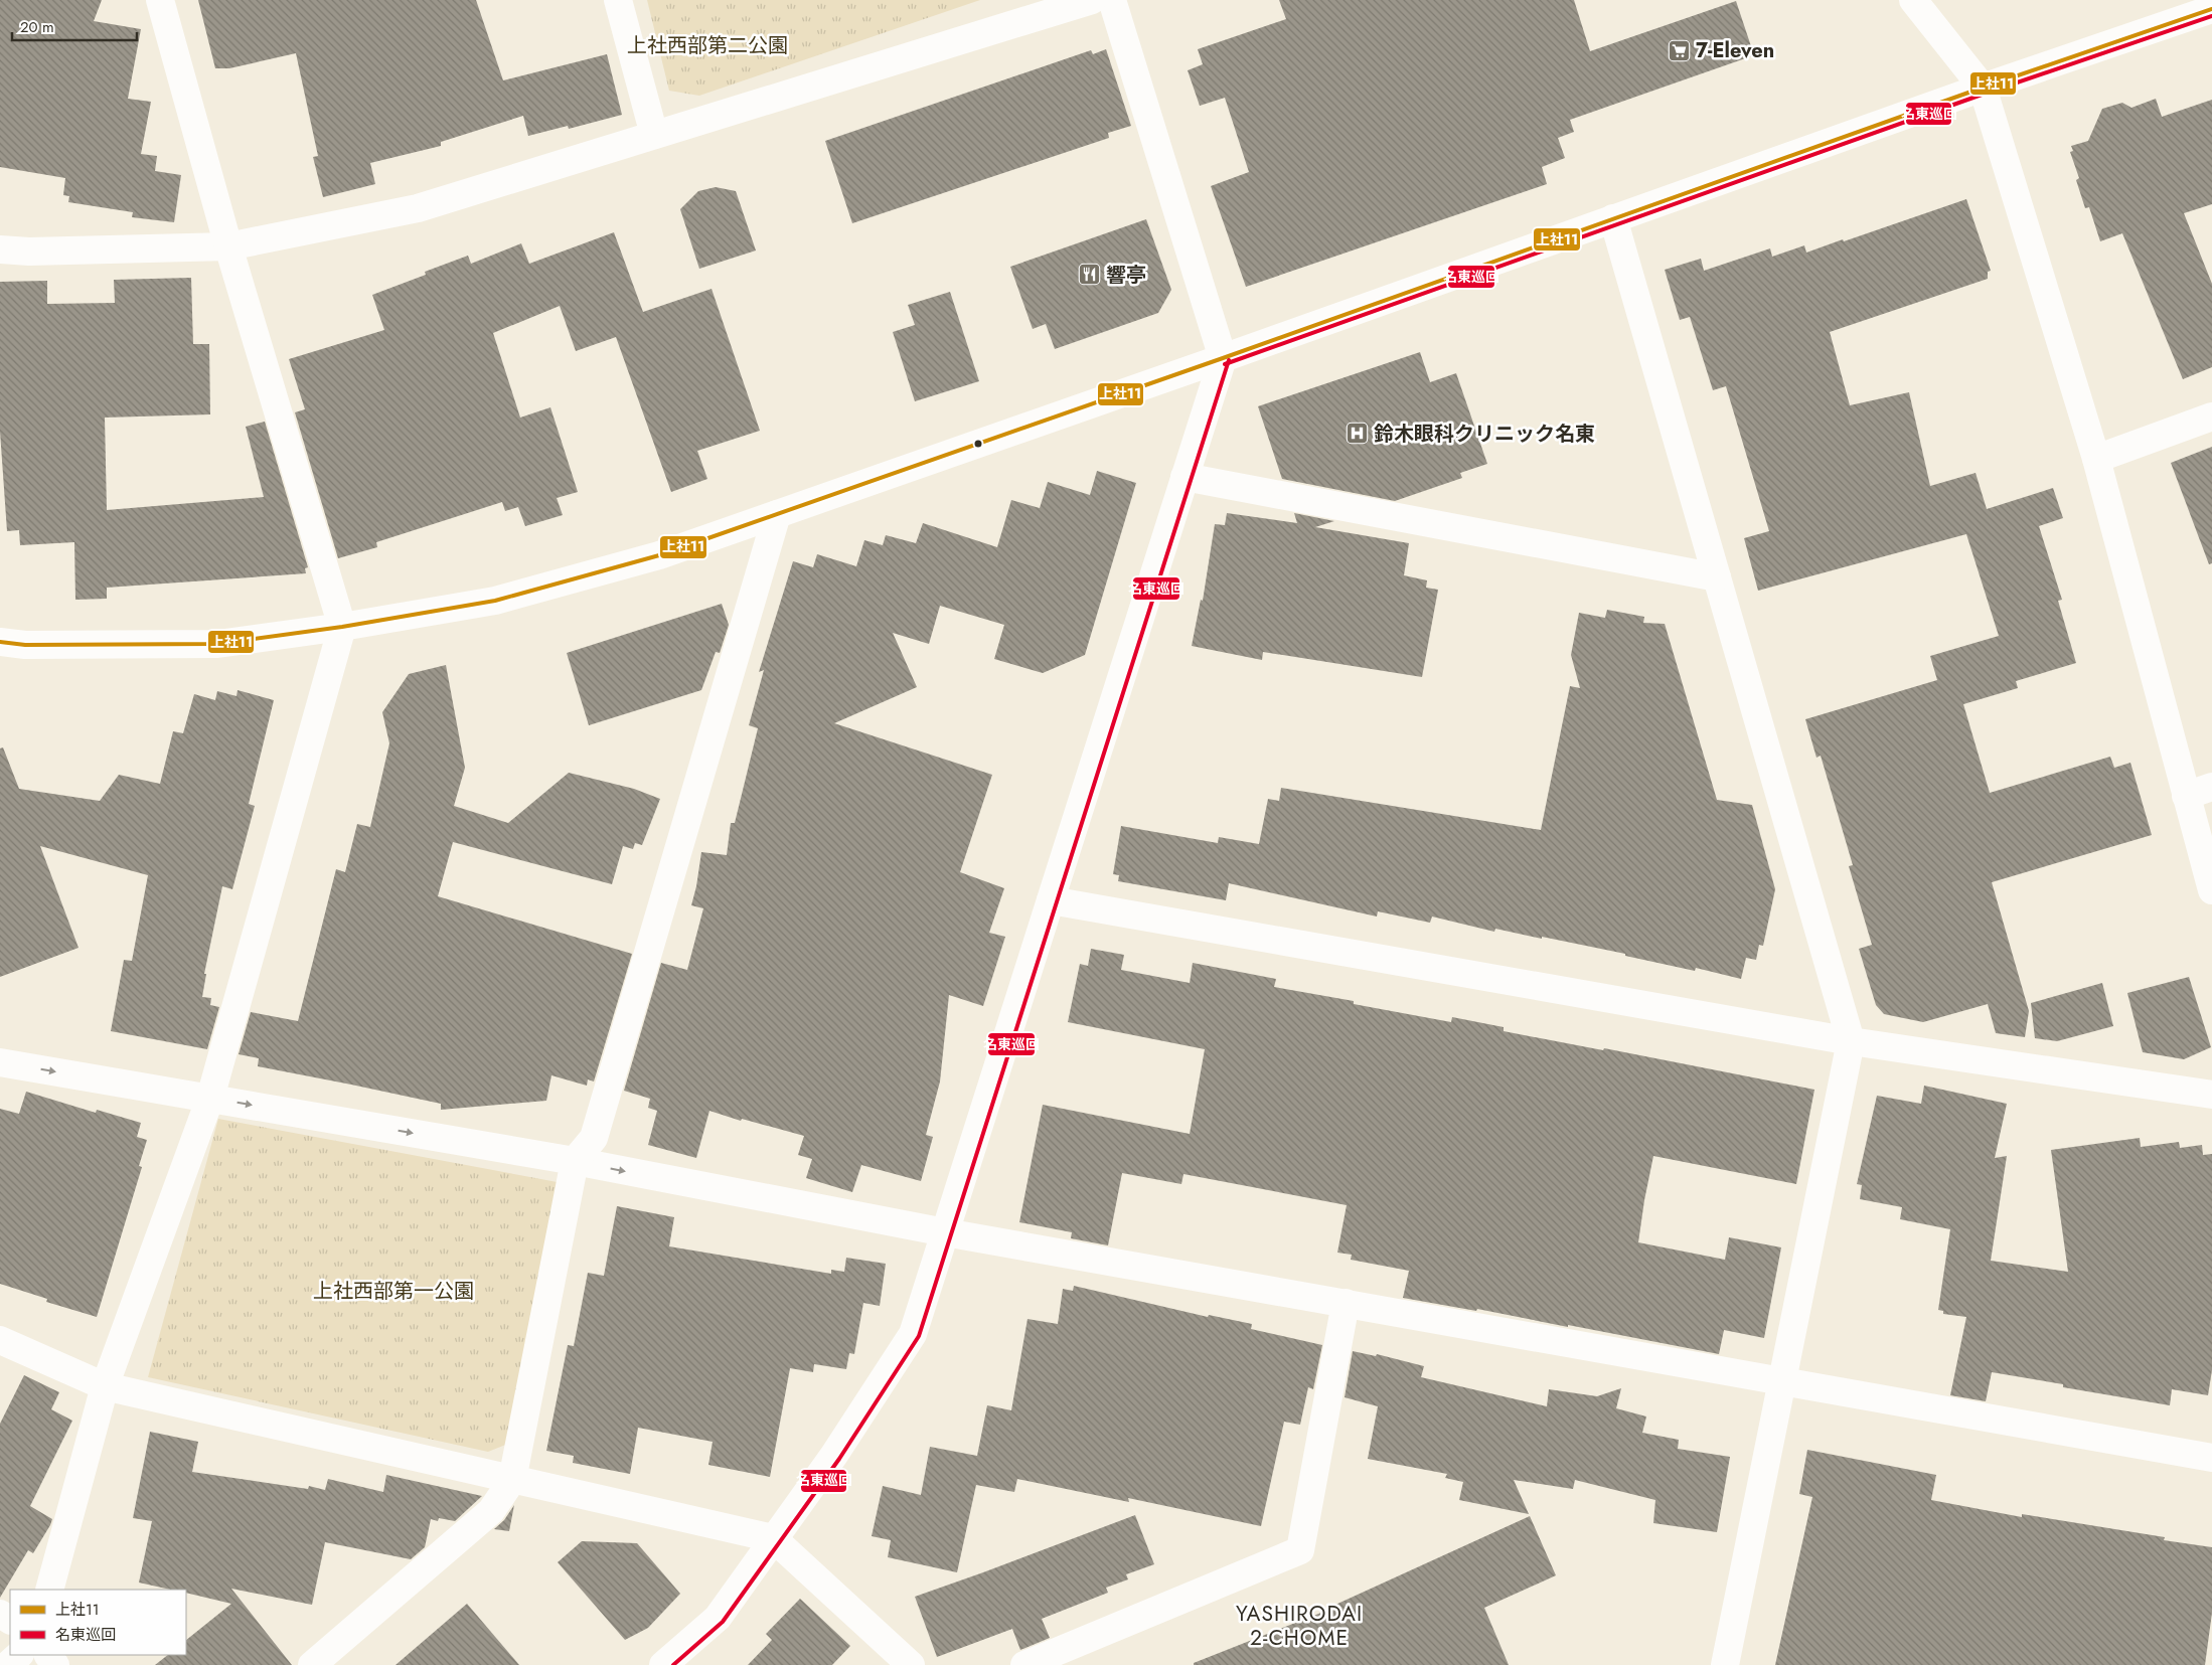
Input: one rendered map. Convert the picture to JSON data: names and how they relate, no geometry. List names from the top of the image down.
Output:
{
  "districts": ["YASHIRODAI 2-CHOME"],
  "parks": ["上社西部第二公園", "上社西部第一公園"],
  "places": {
    "supermarket": ["7-Eleven"],
    "restaurant": ["響亭"],
    "hospital": ["鈴木眼科クリニック名東"]
  },
  "lines": ["transit line 上社11", "transit line 名東巡回"],
  "legend": ["上社11", "名東巡回"],
  "scale_bar": "20 m"
}
